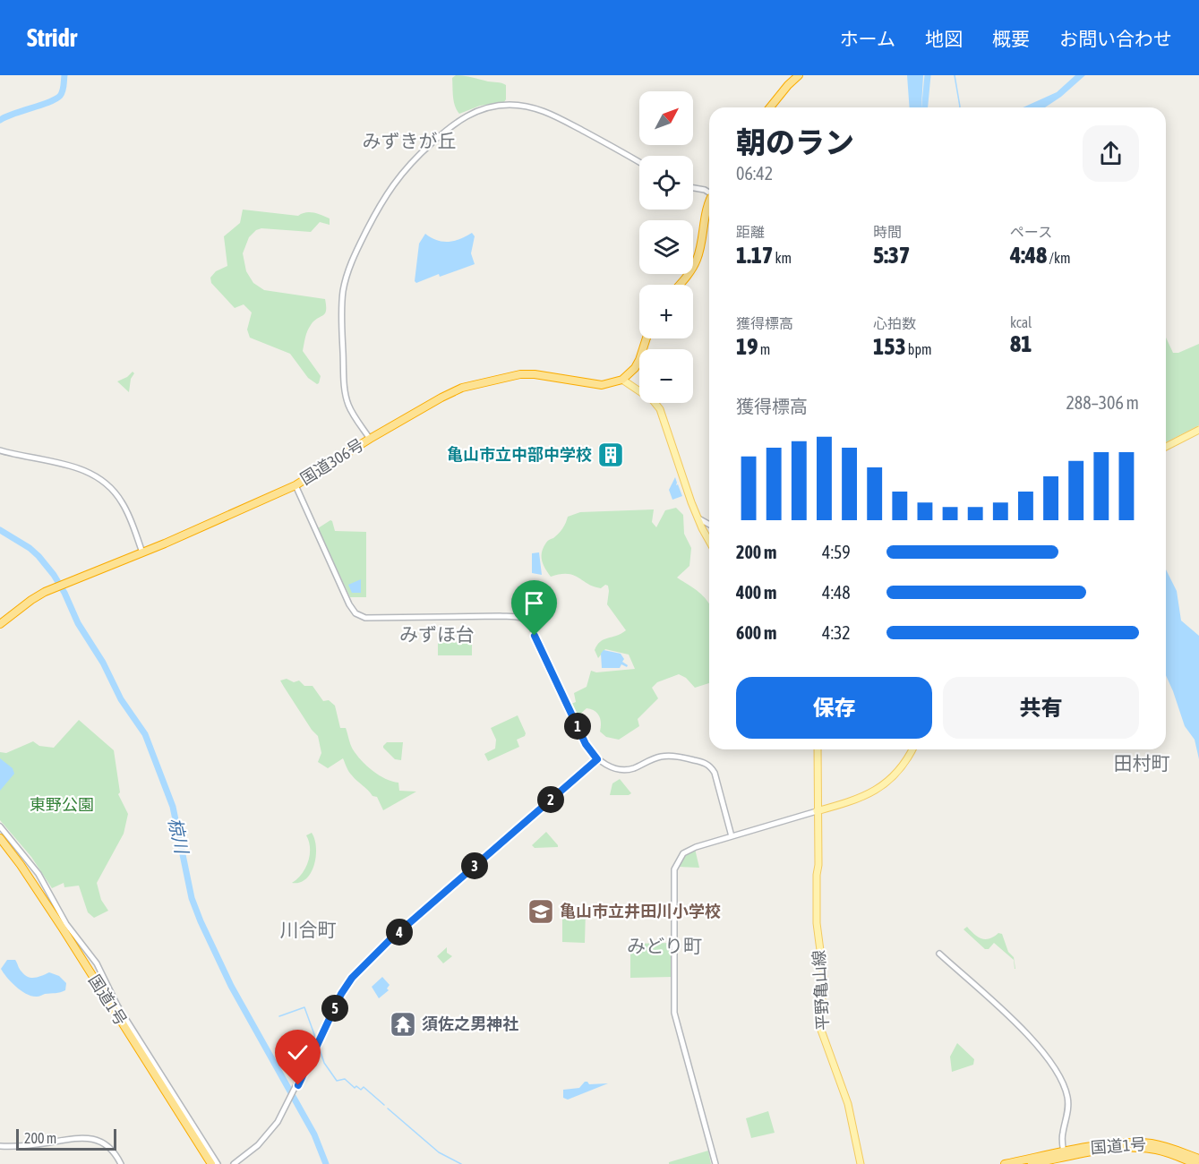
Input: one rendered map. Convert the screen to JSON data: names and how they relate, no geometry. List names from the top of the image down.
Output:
{
  "streets": {
    "highway": ["国道306号", "国道1号"],
    "main road": ["平野亀山線"]
  },
  "districts": [
    "みずきが丘",
    "みずほ台",
    "田村町",
    "川合町",
    "みどり町"
  ],
  "water": ["椋川"],
  "parks": ["東野公園"],
  "places": {
    "building": ["亀山市立中部中学校"],
    "school or university": ["亀山市立井田川小学校"],
    "temple": ["須佐之男神社"]
  },
  "scale_bar": "200 m",
  "north": "top right",
  "page": {
    "header": "Stridr",
    "nav": [
      "ホーム",
      "地図",
      "概要",
      "お問い合わせ"
    ],
    "map_buttons": ["+", "−"],
    "heading": ["朝のラン", "06:42"],
    "stats": [
      ["距離", "1.17 km"],
      ["時間", "5:37"],
      ["ペース", "4:48 /km"],
      ["獲得標高", "19 m"],
      ["心拍数", "153 bpm"],
      ["kcal", "81"]
    ],
    "chart": ["獲得標高", "288–306 m"],
    "list": [
      {
        "name": "200 m",
        "note": "4:59"
      },
      {
        "name": "400 m",
        "note": "4:48"
      },
      {
        "name": "600 m",
        "note": "4:32"
      }
    ],
    "buttons": ["保存", "共有"],
    "pins": [
      "1",
      "2",
      "3",
      "4",
      "5"
    ],
    "scale": "200 m"
  }
}
